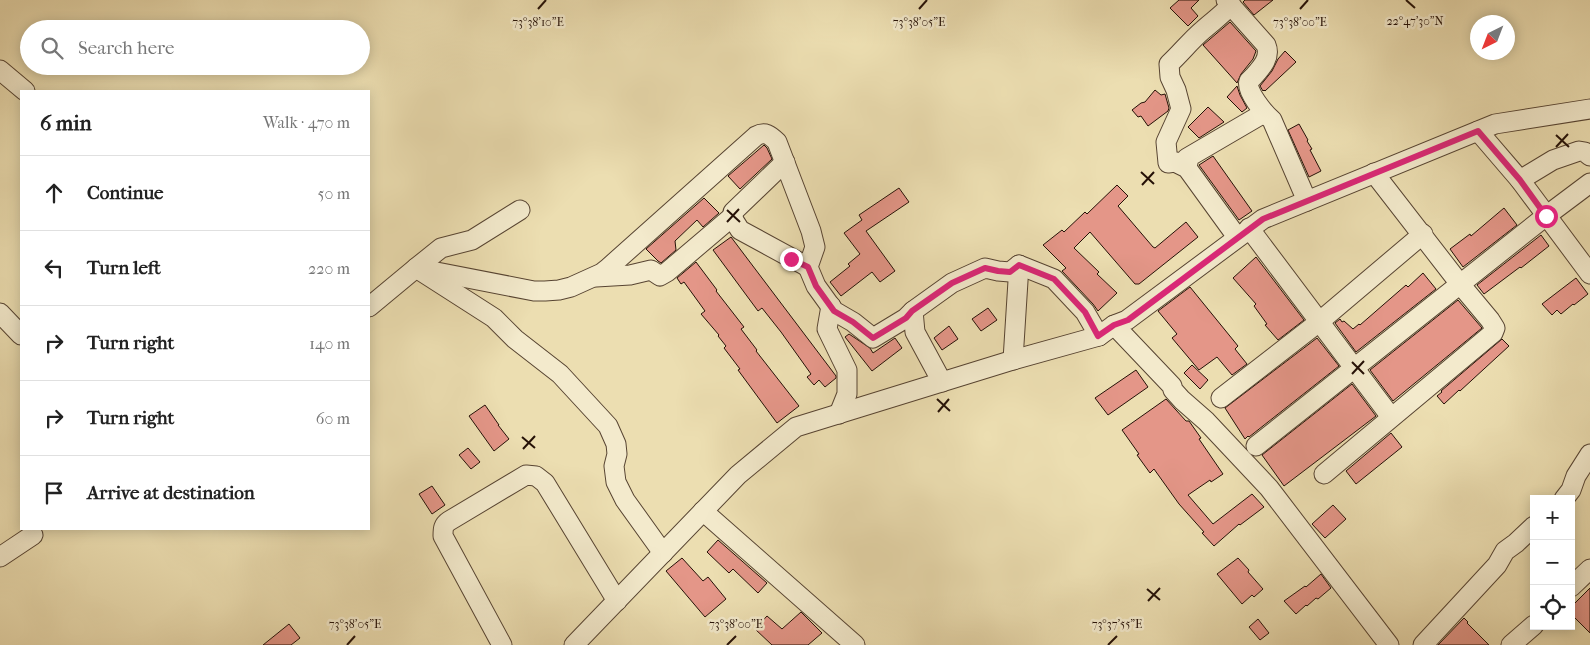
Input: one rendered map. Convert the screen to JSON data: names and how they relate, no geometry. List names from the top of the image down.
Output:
{
  "north": "bottom left",
  "page": {
    "search": "Search here",
    "heading": ["6 min", "Walk · 470 m"],
    "list": [
      ["Continue", "50 m"],
      ["Turn left", "220 m"],
      ["Turn right", "140 m"],
      ["Turn right", "60 m"],
      "Arrive at destination"
    ],
    "map_buttons": ["+", "−"]
  },
  "coordinates": [
    "22°47'30\"N",
    "73°38'10\"E",
    "73°38'05\"E",
    "73°38'00\"E",
    "73°37'55\"E"
  ]
}
